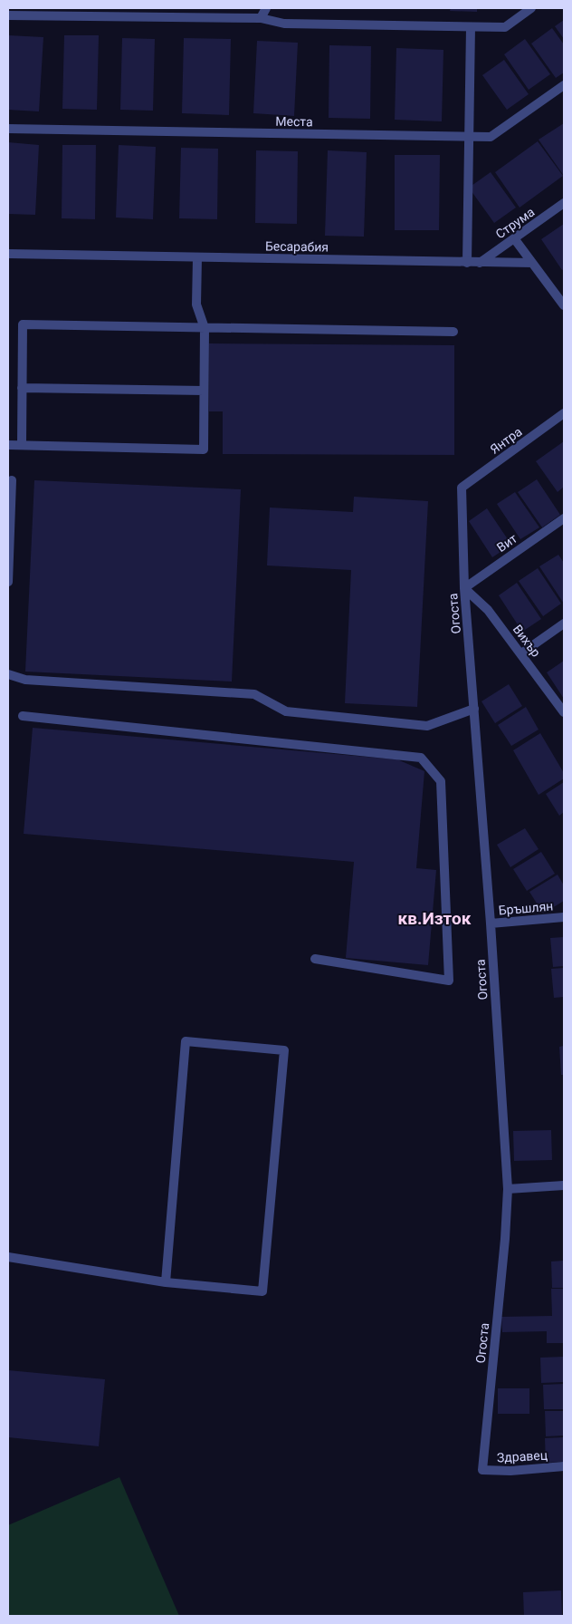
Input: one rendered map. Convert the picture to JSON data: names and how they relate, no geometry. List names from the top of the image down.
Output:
{
  "streets": {
    "street": [
      "Места",
      "Струма",
      "Бесарабия",
      "Янтра",
      "Вит",
      "Огоста",
      "Вихър",
      "Бръшлян",
      "Здравец"
    ]
  },
  "crossings": [
    ["Струма", "Бесарабия"],
    ["Янтра", "Огоста"],
    ["Вит", "Огоста"],
    ["Вит", "Вихър"],
    ["Огоста", "Вихър"],
    ["Огоста", "Бръшлян"],
    ["Огоста", "Здравец"]
  ],
  "districts": ["кв.Изток"]
}
